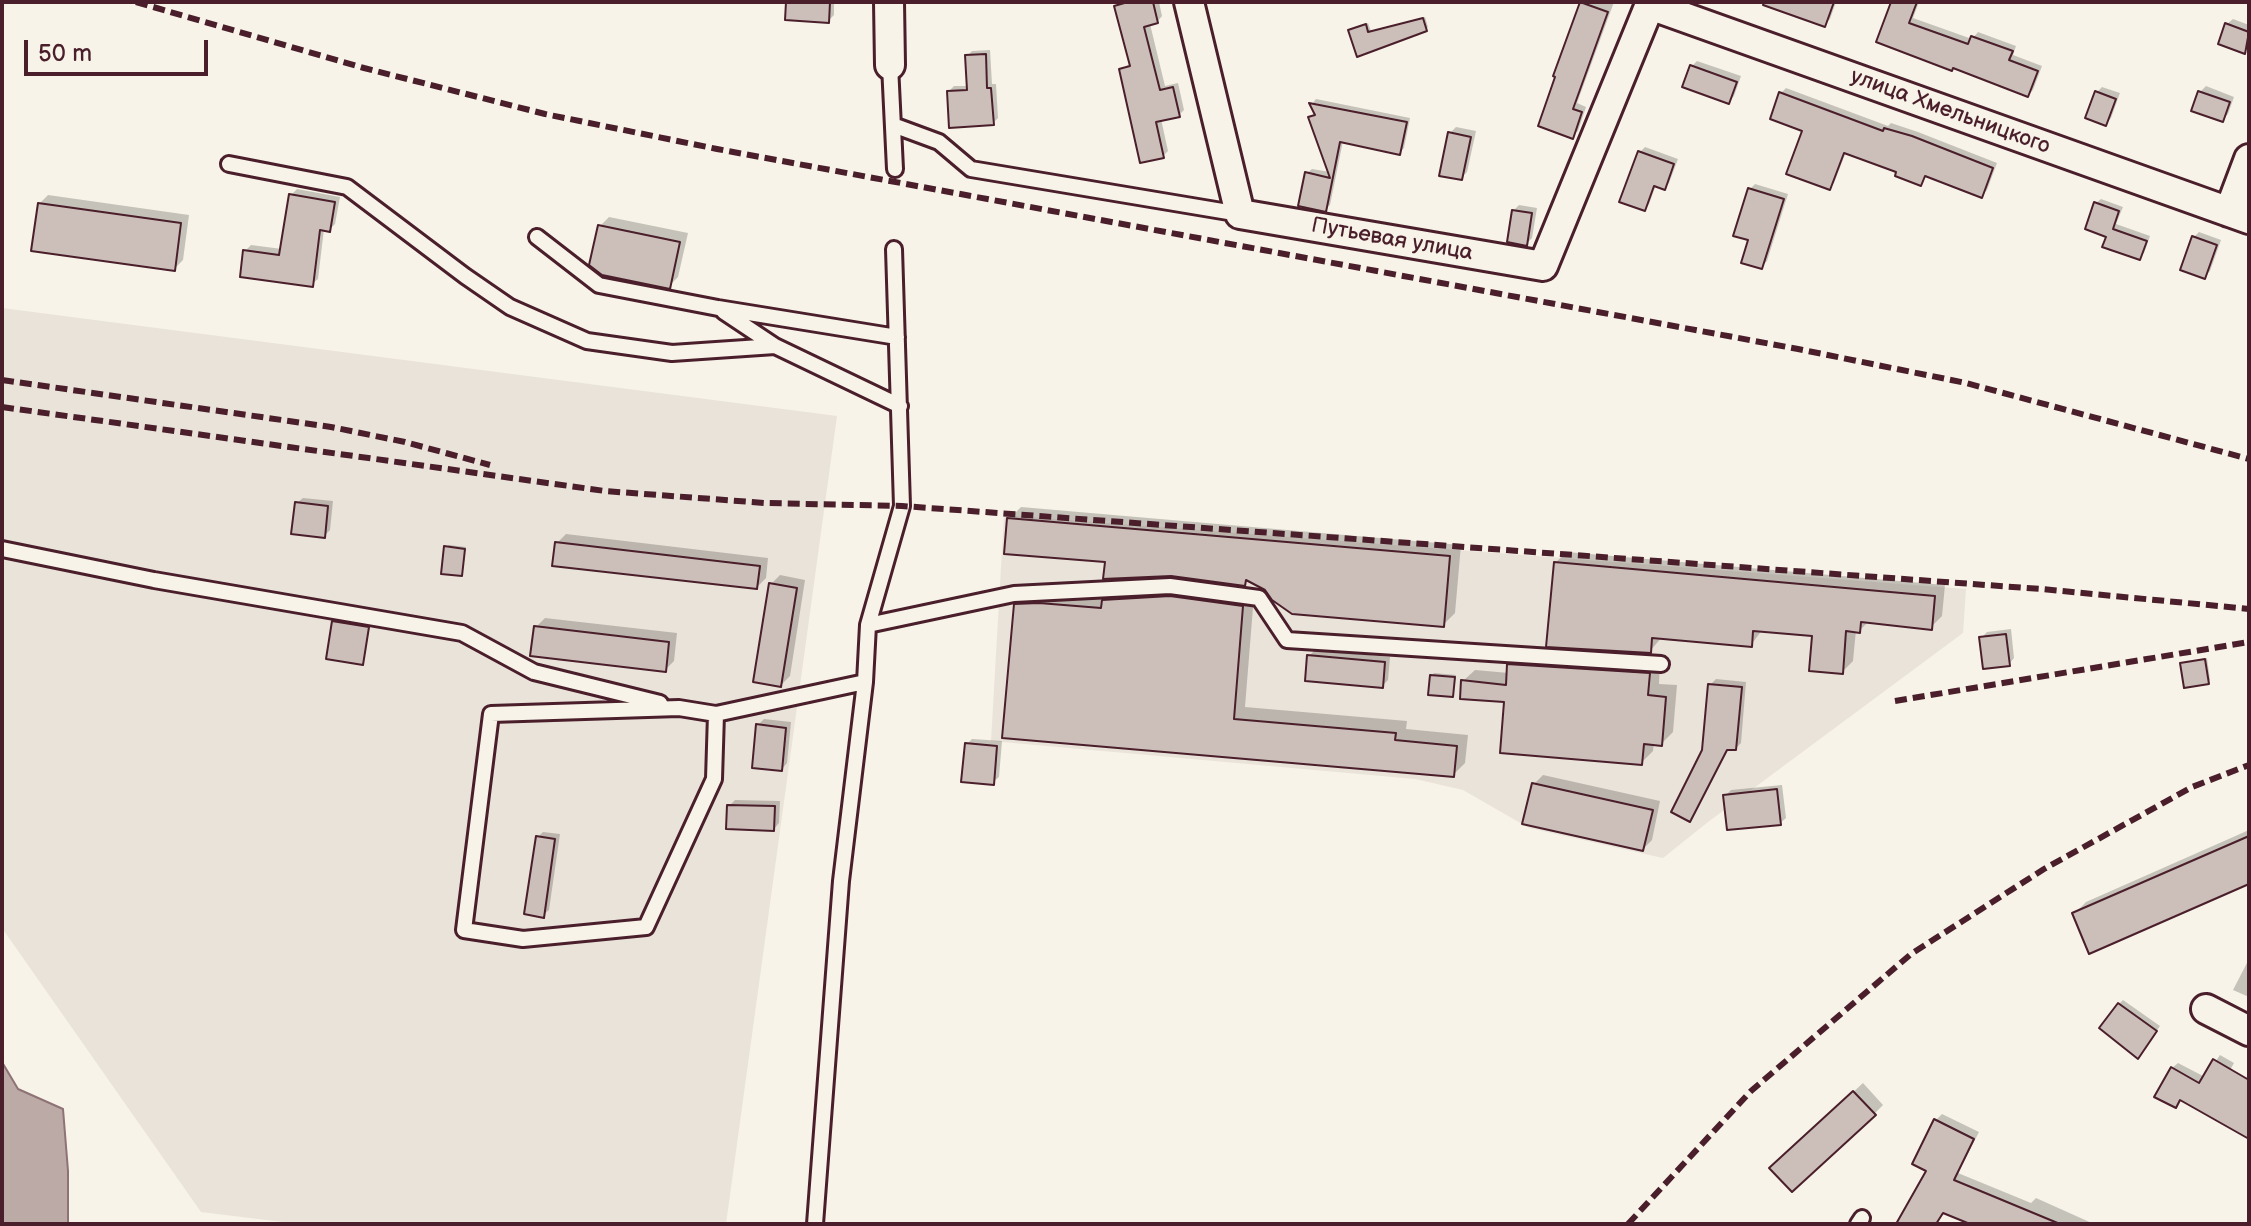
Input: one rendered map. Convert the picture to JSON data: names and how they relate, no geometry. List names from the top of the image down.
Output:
{
  "streets": {
    "street": ["улица Хмельницкого", "Путьевая улица"]
  },
  "crossings": [
    ["улица Хмельницкого", "Путьевая улица"]
  ],
  "scale_bar": "50 m"
}
